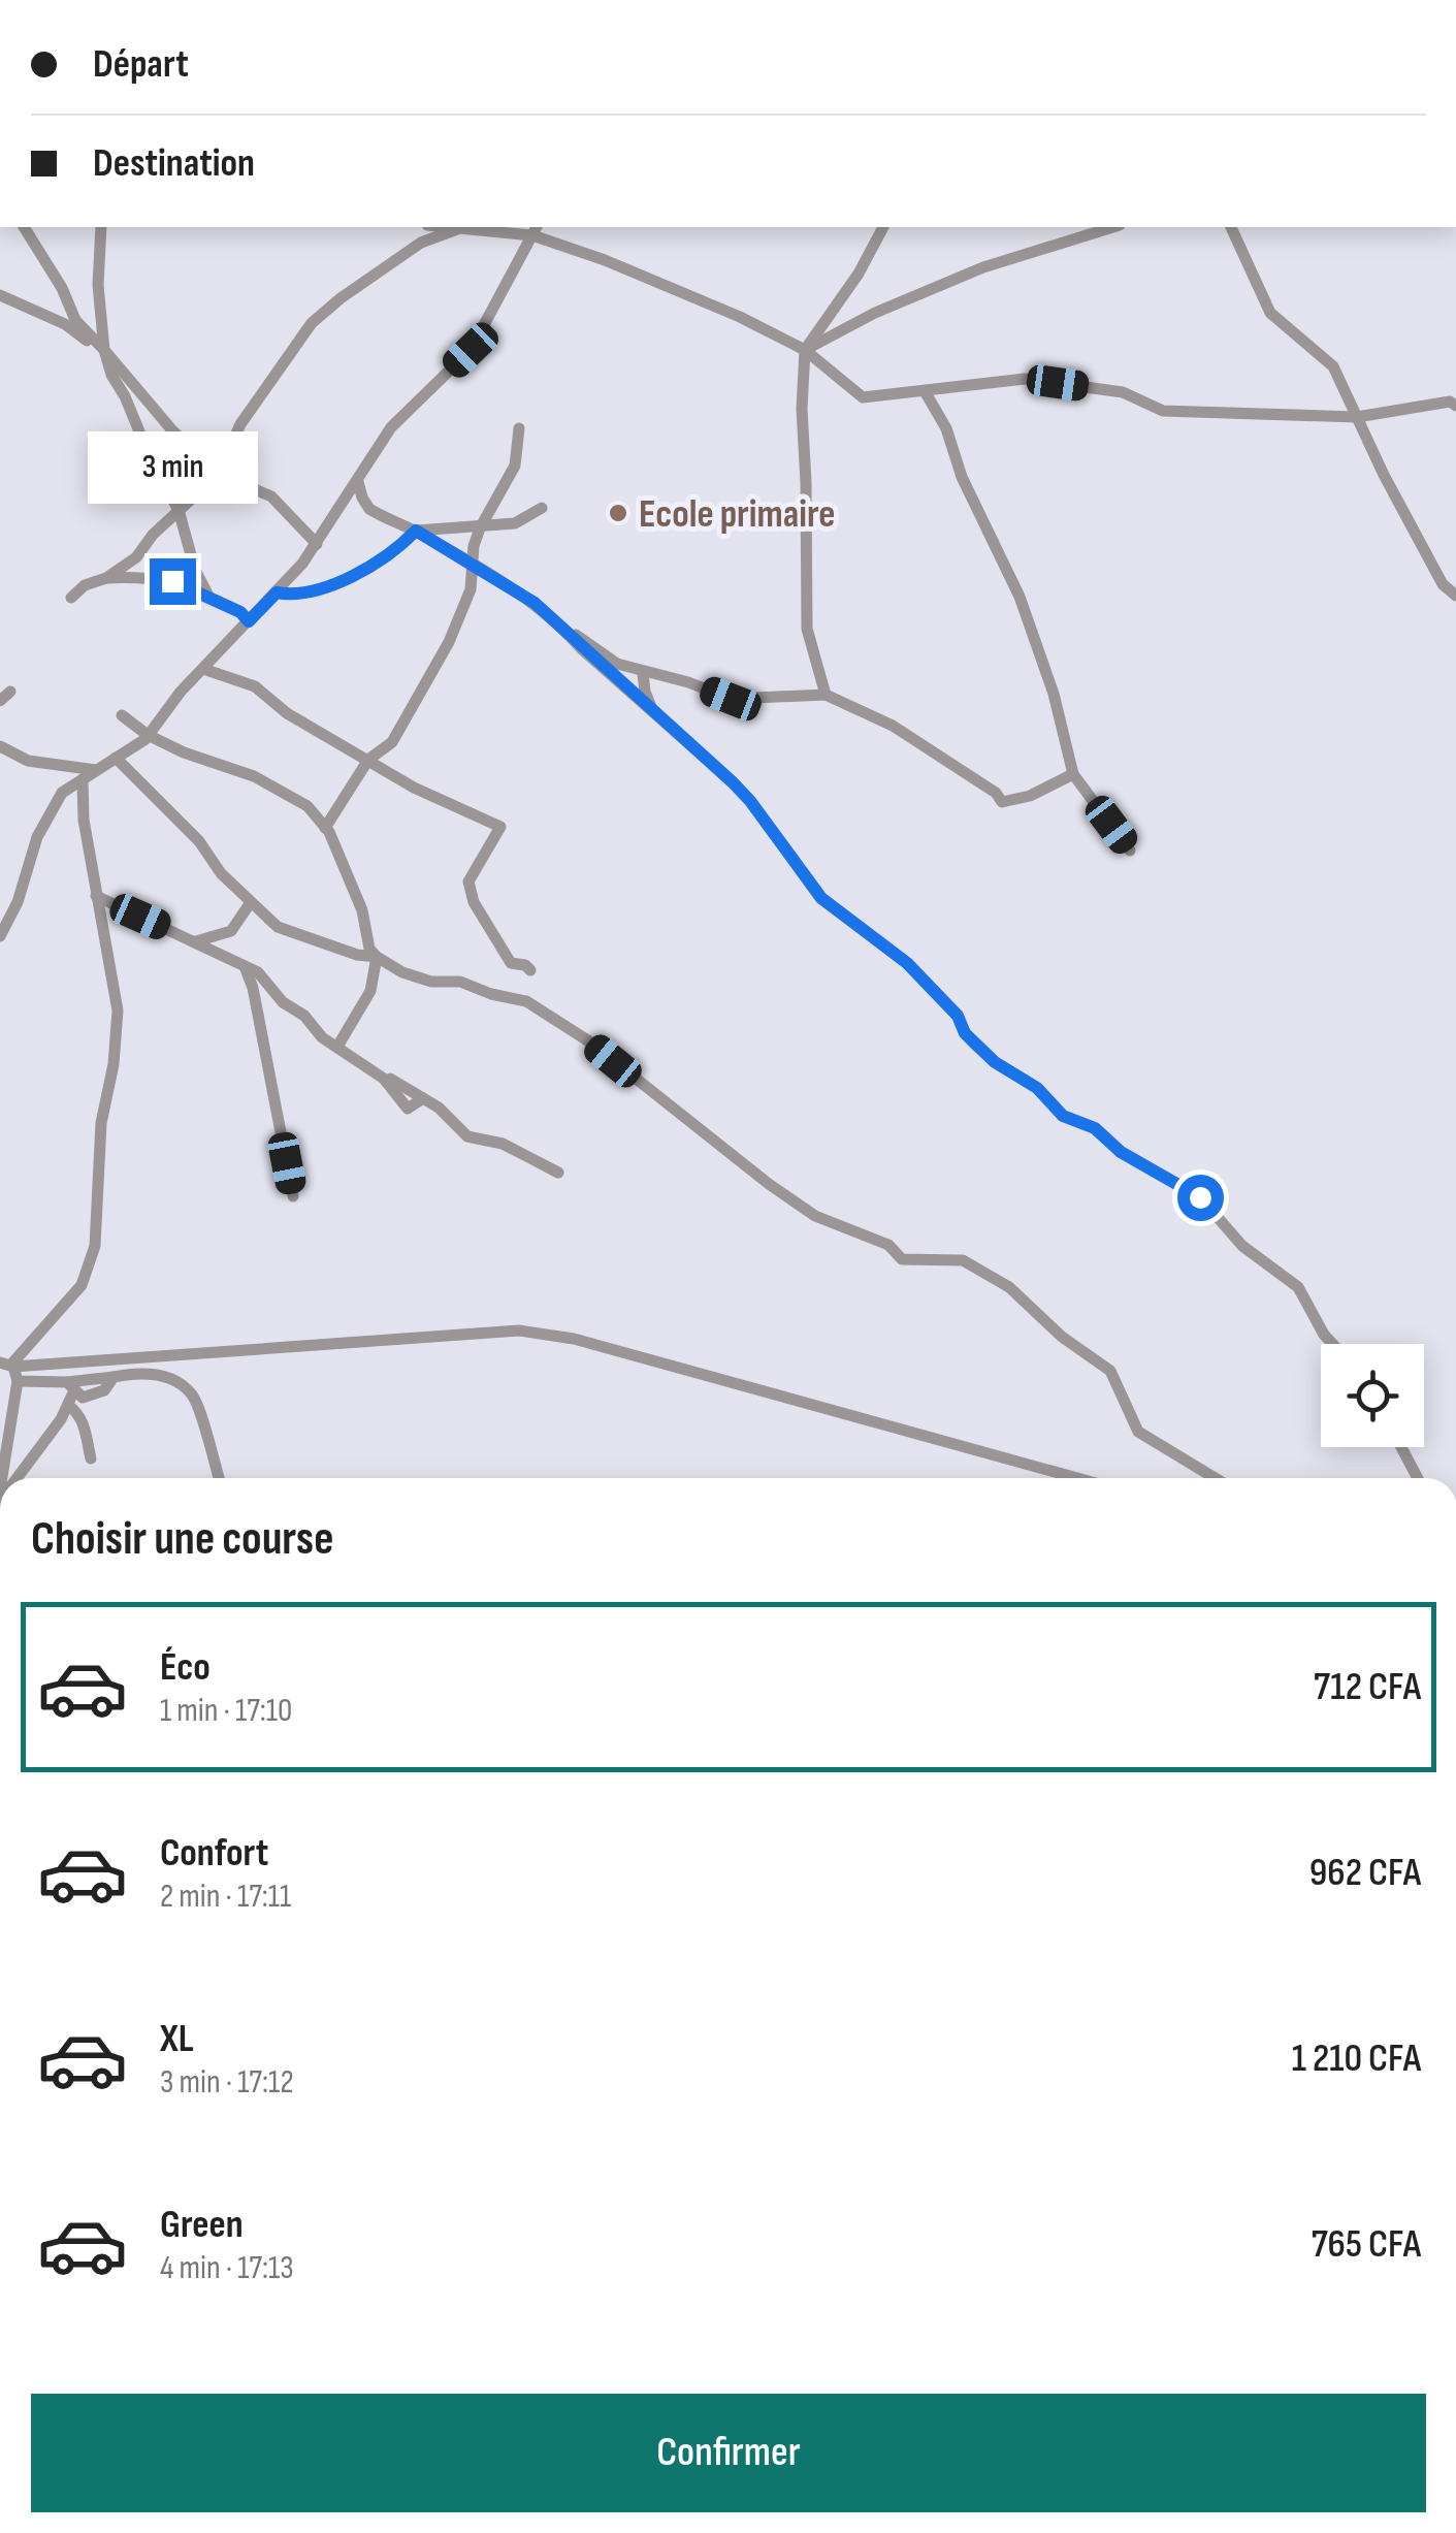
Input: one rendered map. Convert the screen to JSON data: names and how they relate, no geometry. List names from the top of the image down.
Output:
{
  "places": ["Ecole primaire"],
  "page": {
    "banner": ["Départ", "Destination"],
    "bubble": "3 min",
    "heading": "Choisir une course",
    "list": [
      {
        "name": "Éco",
        "note": "1 min · 17:10",
        "value": "712 CFA"
      },
      {
        "name": "Confort",
        "note": "2 min · 17:11",
        "value": "962 CFA"
      },
      {
        "name": "XL",
        "note": "3 min · 17:12",
        "value": "1 210 CFA"
      },
      {
        "name": "Green",
        "note": "4 min · 17:13",
        "value": "765 CFA"
      }
    ],
    "buttons": "Confirmer"
  }
}
